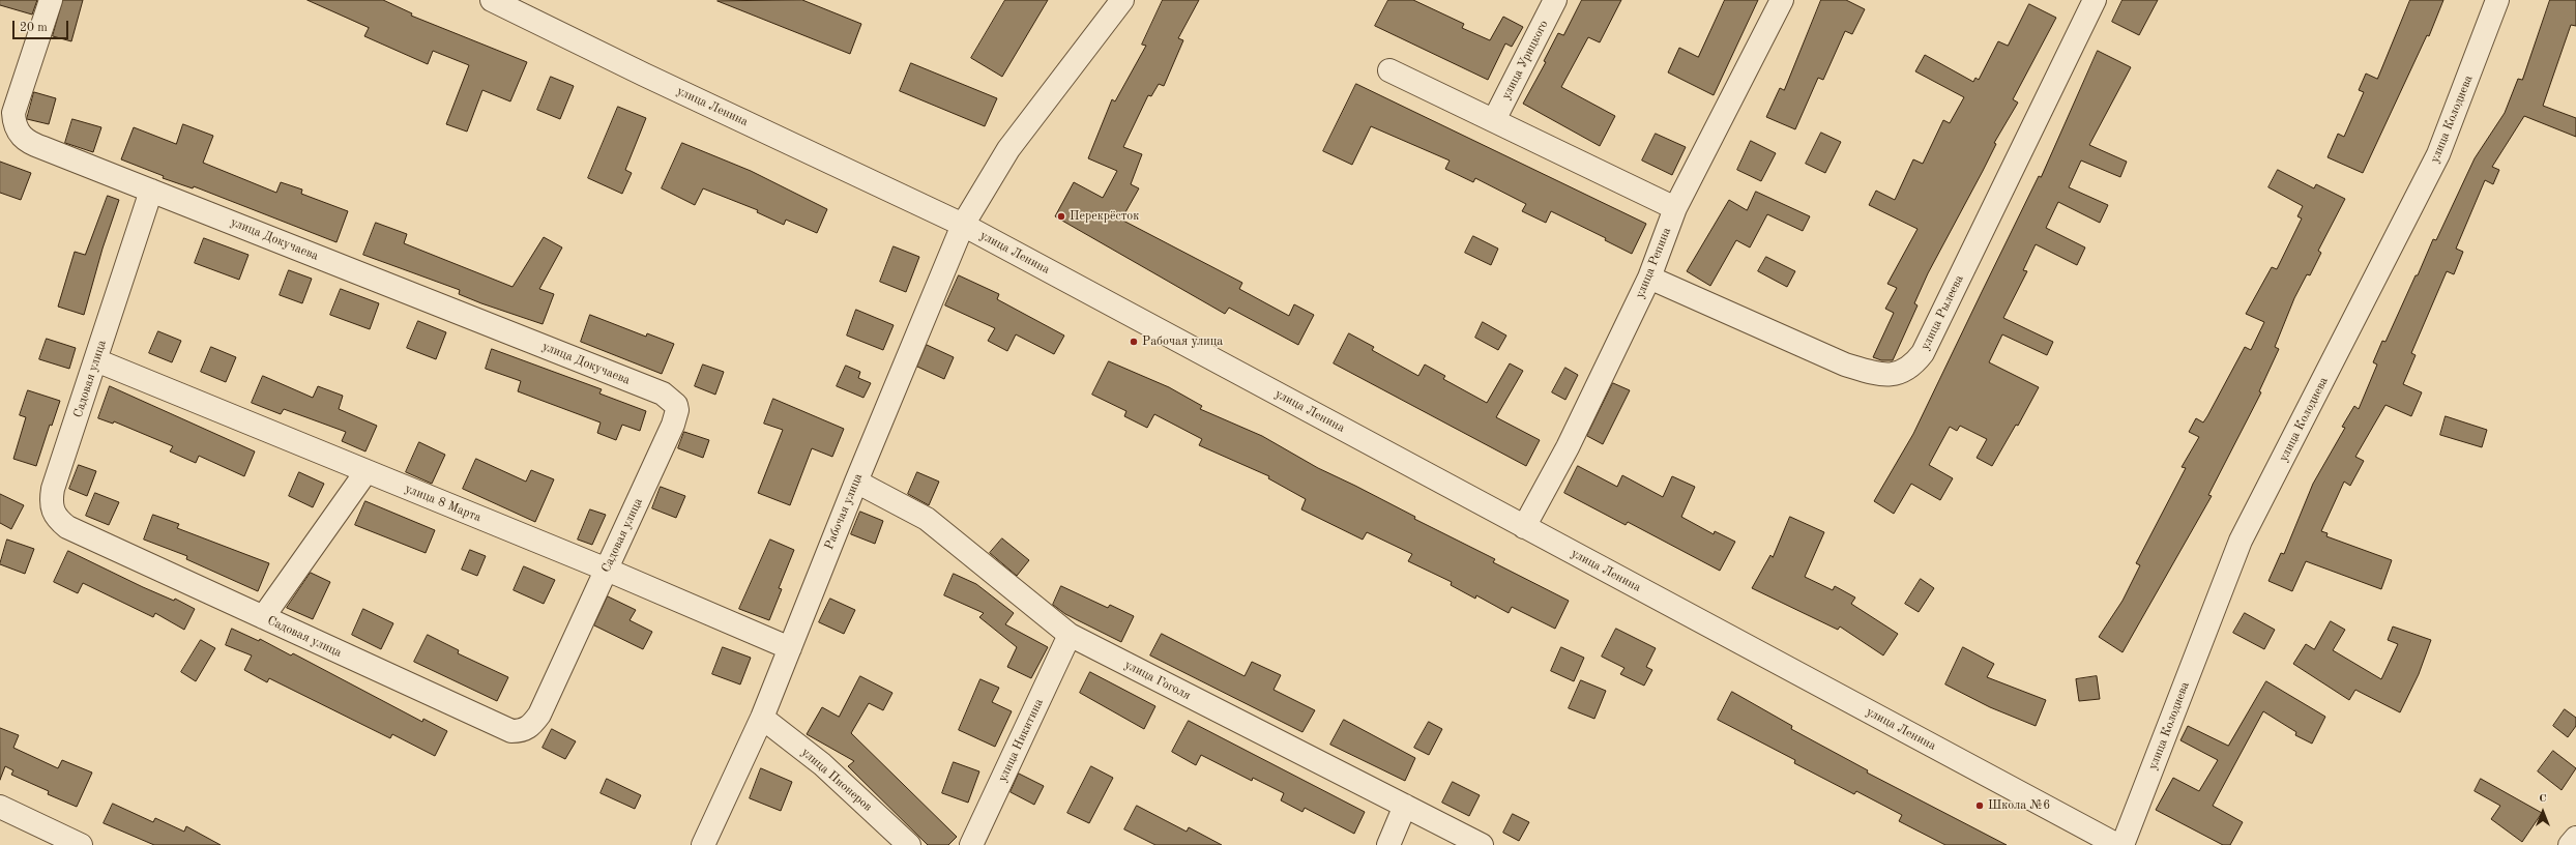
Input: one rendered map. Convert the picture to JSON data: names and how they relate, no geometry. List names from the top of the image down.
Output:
{
  "streets": {
    "street": [
      "улица Урицкого",
      "улица Ленина",
      "улица Колодиева",
      "улица Докучаева",
      "улица Репина",
      "улица Рылеева",
      "Садовая улица",
      "улица 8 Марта",
      "Рабочая улица",
      "улица Гоголя",
      "улица Никитина",
      "улица Пионеров"
    ]
  },
  "crossings": [
    ["улица Ленина", "улица Репина"],
    ["улица Ленина", "Рабочая улица"],
    ["улица Докучаева", "Садовая улица"],
    ["улица Репина", "улица Рылеева"],
    ["Садовая улица", "улица 8 Марта"],
    ["улица 8 Марта", "Рабочая улица"],
    ["Рабочая улица", "улица Гоголя"],
    ["Рабочая улица", "улица Пионеров"],
    ["улица Гоголя", "улица Никитина"]
  ],
  "places": ["Перекрёсток", "Рабочая улица", "Школа №6"],
  "scale_bar": "20 m",
  "north": "top"
}
